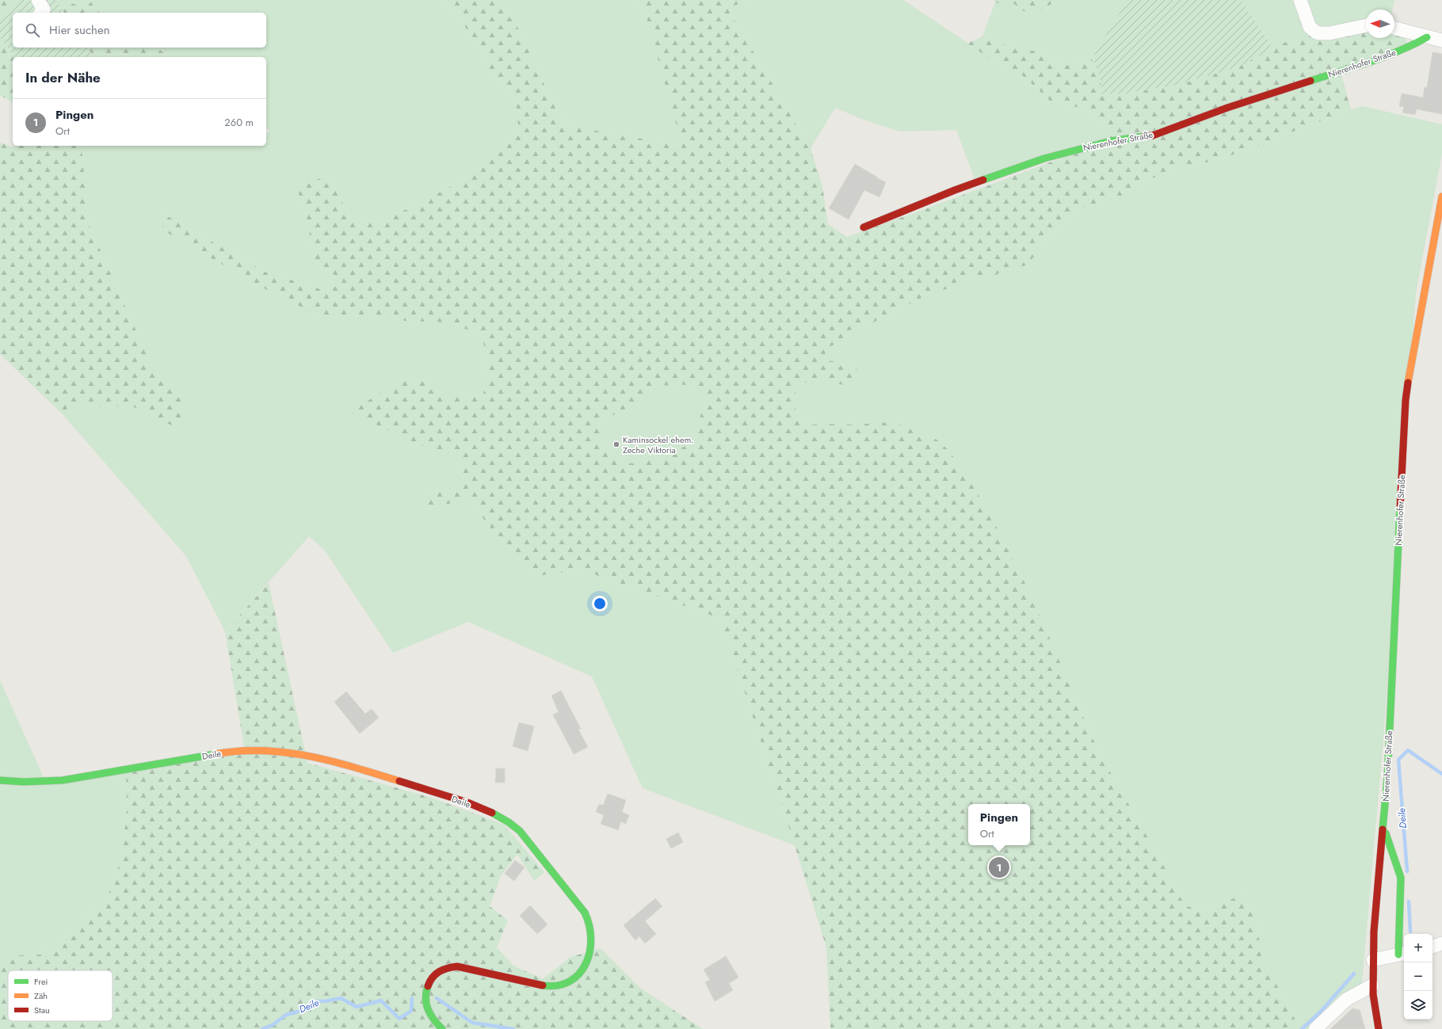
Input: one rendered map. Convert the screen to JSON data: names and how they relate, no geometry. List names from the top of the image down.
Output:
{
  "streets": {
    "street": ["Nierenhofer Straße", "Deile"]
  },
  "water": ["Deile"],
  "places": ["Kaminsockel ehem. Zeche Viktoria"],
  "legend": ["Frei", "Zäh", "Stau"],
  "north": "left",
  "page": {
    "search": "Hier suchen",
    "heading": "In der Nähe",
    "list": [
      {
        "mark": "1",
        "name": "Pingen",
        "note": "Ort",
        "value": "260 m"
      }
    ],
    "popup": ["Pingen", "Ort"],
    "pins": "1",
    "map_buttons": ["+", "−"]
  }
}
